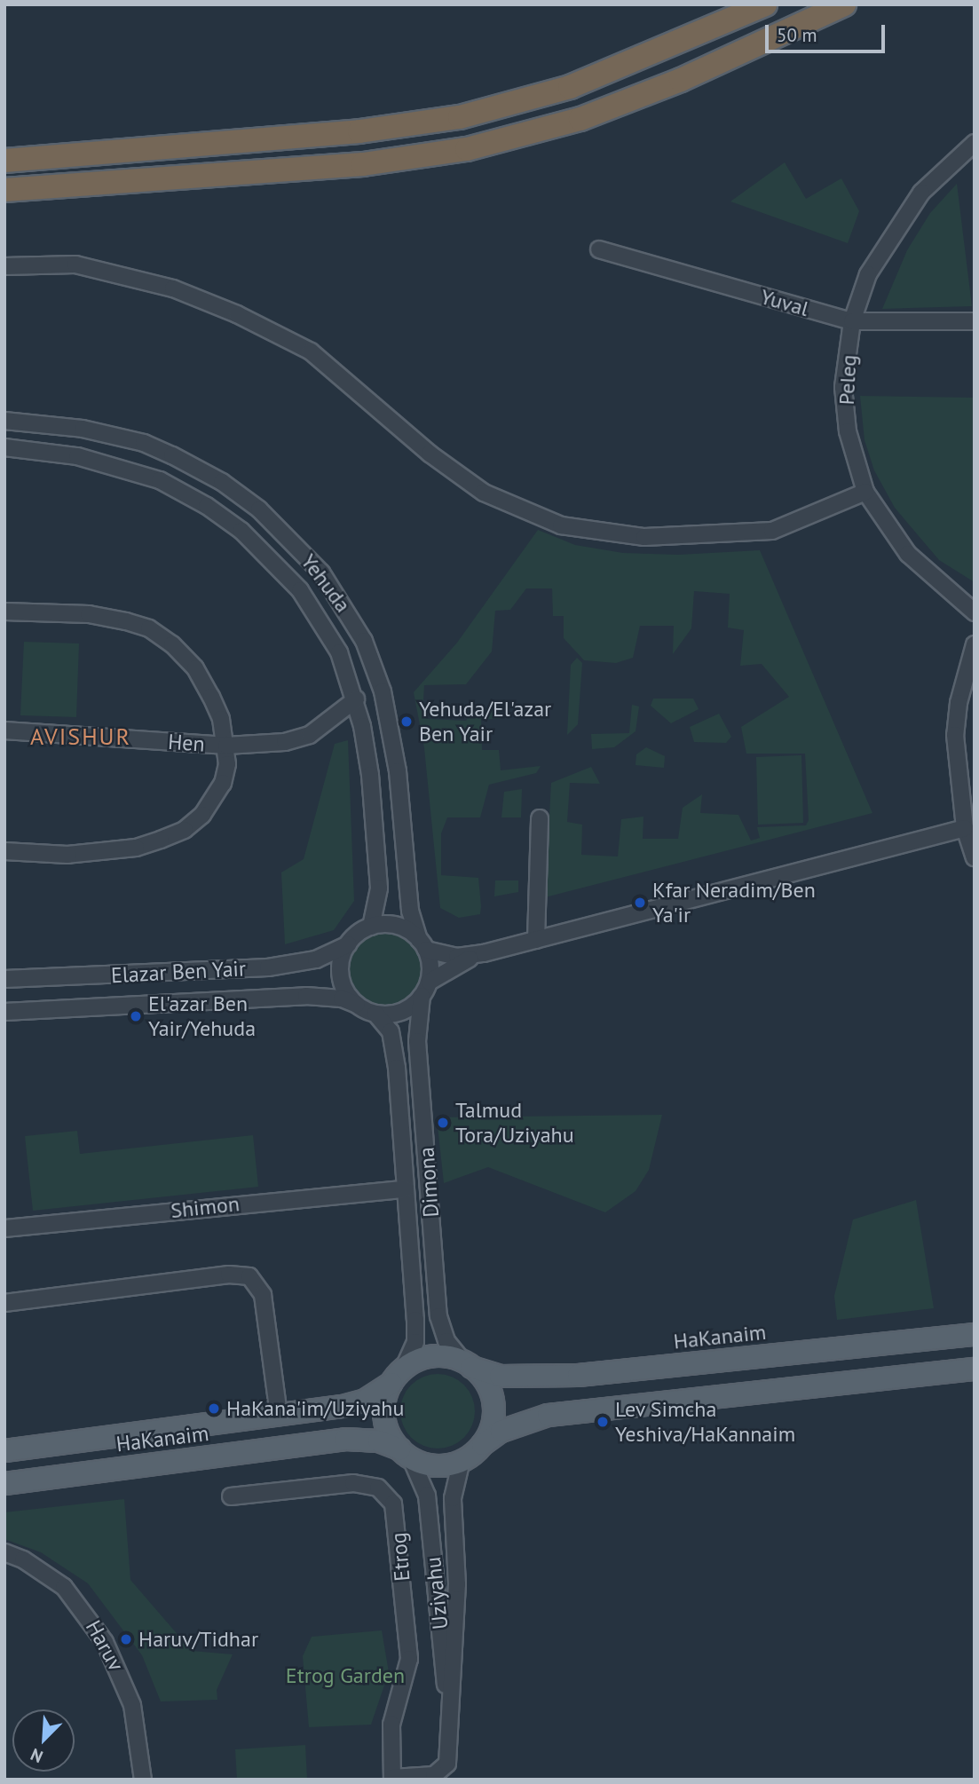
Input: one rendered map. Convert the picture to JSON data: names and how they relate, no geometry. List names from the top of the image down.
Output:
{
  "streets": {
    "main road": ["HaKanaim"],
    "street": [
      "Yuval",
      "Peleg",
      "Yehuda",
      "Hen",
      "Elazar Ben Yair",
      "Dimona",
      "Shimon",
      "Etrog",
      "Uziyahu",
      "Haruv"
    ]
  },
  "crossings": [
    ["Yuval", "Peleg"],
    ["Yehuda", "Hen"],
    ["Yehuda", "Elazar Ben Yair"],
    ["Yehuda", "Dimona"],
    ["Elazar Ben Yair", "Dimona"],
    ["Dimona", "Shimon"],
    ["Dimona", "HaKanaim"],
    ["Dimona", "Uziyahu"],
    ["HaKanaim", "Uziyahu"],
    ["Etrog", "Uziyahu"]
  ],
  "districts": ["AVISHUR"],
  "parks": ["Etrog Garden"],
  "places": [
    "Yehuda/El'azar Ben Yair",
    "Kfar Neradim/Ben Ya'ir",
    "El'azar Ben Yair/Yehuda",
    "Talmud Tora/Uziyahu",
    "HaKana'im/Uziyahu",
    "Lev Simcha Yeshiva/HaKannaim",
    "Haruv/Tidhar"
  ],
  "scale_bar": "50 m",
  "north": "bottom left"
}
